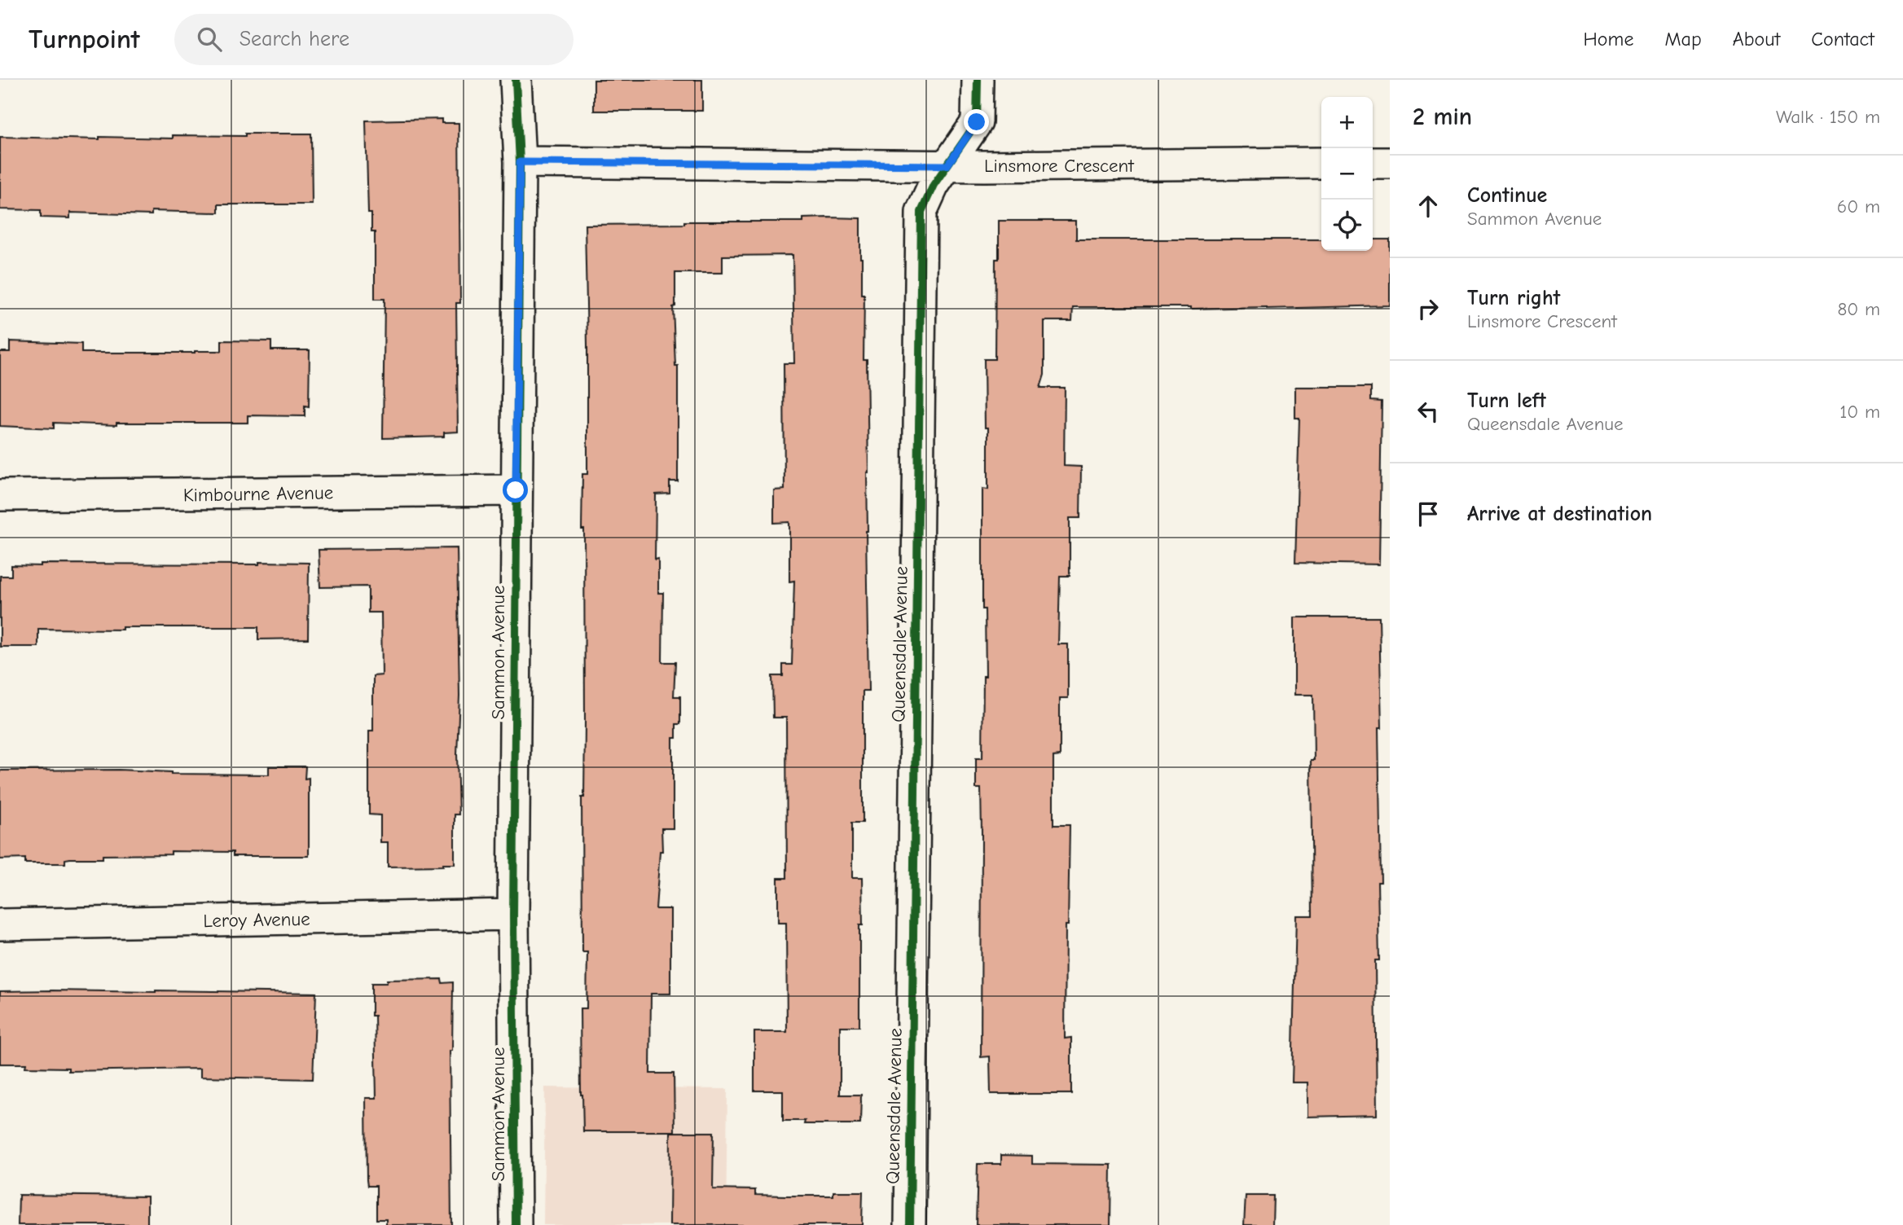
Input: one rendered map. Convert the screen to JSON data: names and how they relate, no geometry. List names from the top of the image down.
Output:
{
  "streets": {
    "street": [
      "Linsmore Crescent",
      "Kimbourne Avenue",
      "Queensdale Avenue",
      "Sammon Avenue",
      "Leroy Avenue"
    ]
  },
  "crossings": [
    ["Linsmore Crescent", "Queensdale Avenue"],
    ["Linsmore Crescent", "Sammon Avenue"],
    ["Kimbourne Avenue", "Sammon Avenue"],
    ["Sammon Avenue", "Leroy Avenue"]
  ],
  "page": {
    "header": "Turnpoint",
    "search": "Search here",
    "nav": [
      "Home",
      "Map",
      "About",
      "Contact"
    ],
    "heading": ["2 min", "Walk · 150 m"],
    "map_buttons": ["+", "−"],
    "list": [
      ["Continue", "Sammon Avenue", "60 m"],
      ["Turn right", "Linsmore Crescent", "80 m"],
      ["Turn left", "Queensdale Avenue", "10 m"],
      "Arrive at destination"
    ]
  }
}
